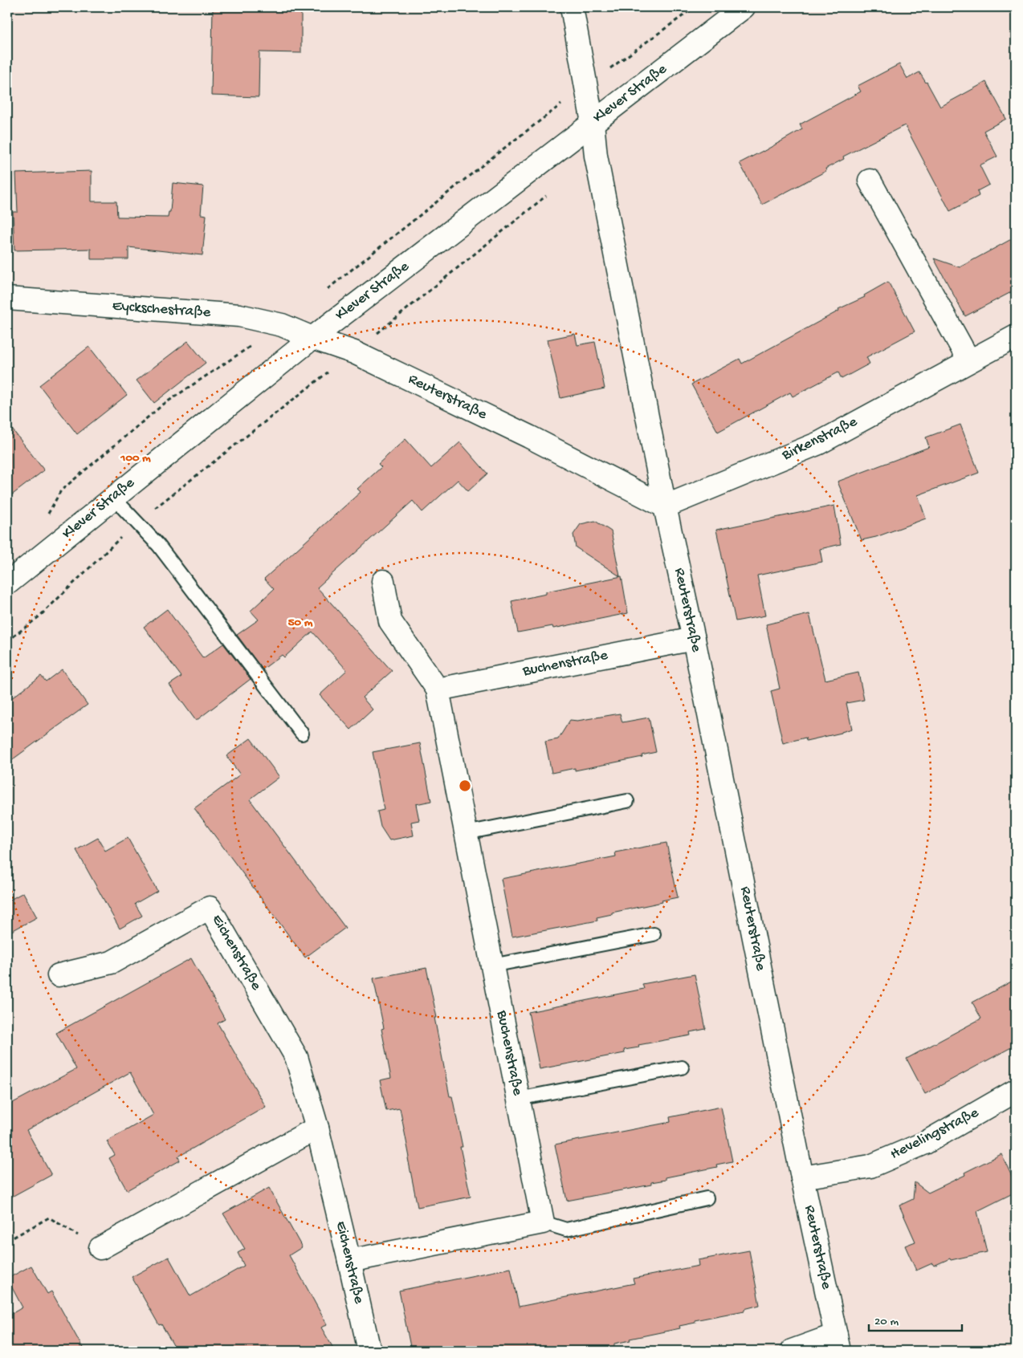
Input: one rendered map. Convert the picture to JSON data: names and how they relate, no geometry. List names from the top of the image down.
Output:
{
  "streets": {
    "street": [
      "Klever Straße",
      "Eyckschestraße",
      "Reuterstraße",
      "Birkenstraße",
      "Buchenstraße",
      "Eichenstraße",
      "Hevelingstraße"
    ]
  },
  "crossings": [
    ["Klever Straße", "Eyckschestraße"],
    ["Klever Straße", "Reuterstraße"],
    ["Eyckschestraße", "Reuterstraße"],
    ["Reuterstraße", "Birkenstraße"],
    ["Reuterstraße", "Buchenstraße"],
    ["Reuterstraße", "Hevelingstraße"]
  ],
  "scale_bar": "20 m",
  "rings": ["100 m", "50 m"]
}
